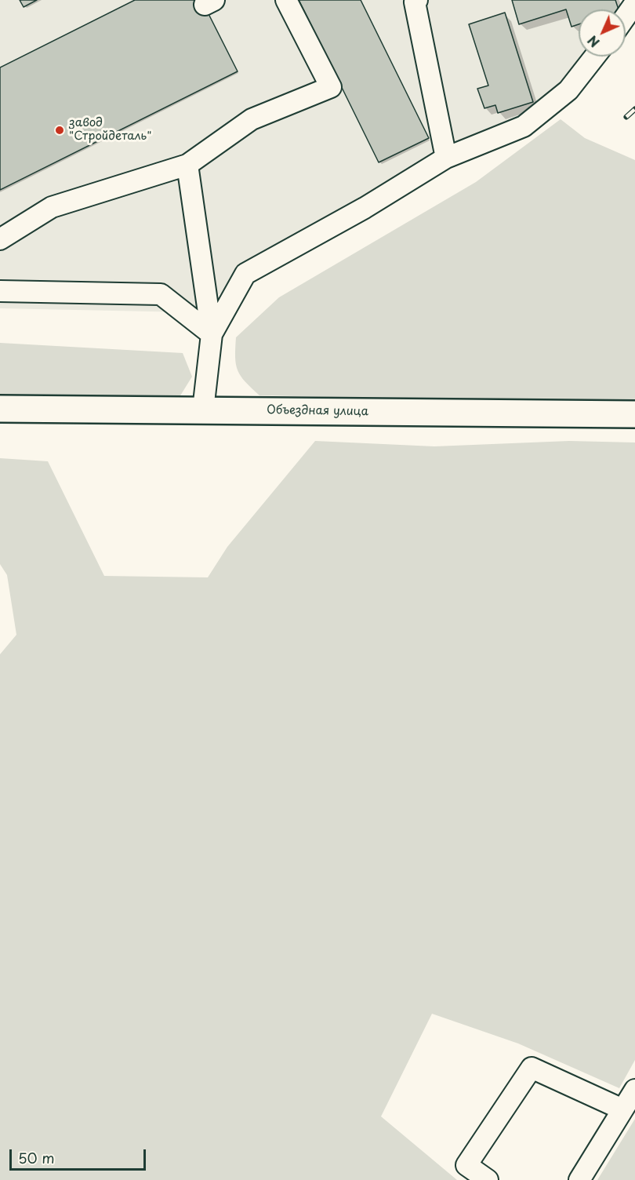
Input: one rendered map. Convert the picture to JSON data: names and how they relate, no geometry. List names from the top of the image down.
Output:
{
  "streets": {
    "main road": ["Объездная улица"]
  },
  "places": ["завод \"Стройдеталь\""],
  "scale_bar": "50 m",
  "north": "bottom left"
}
